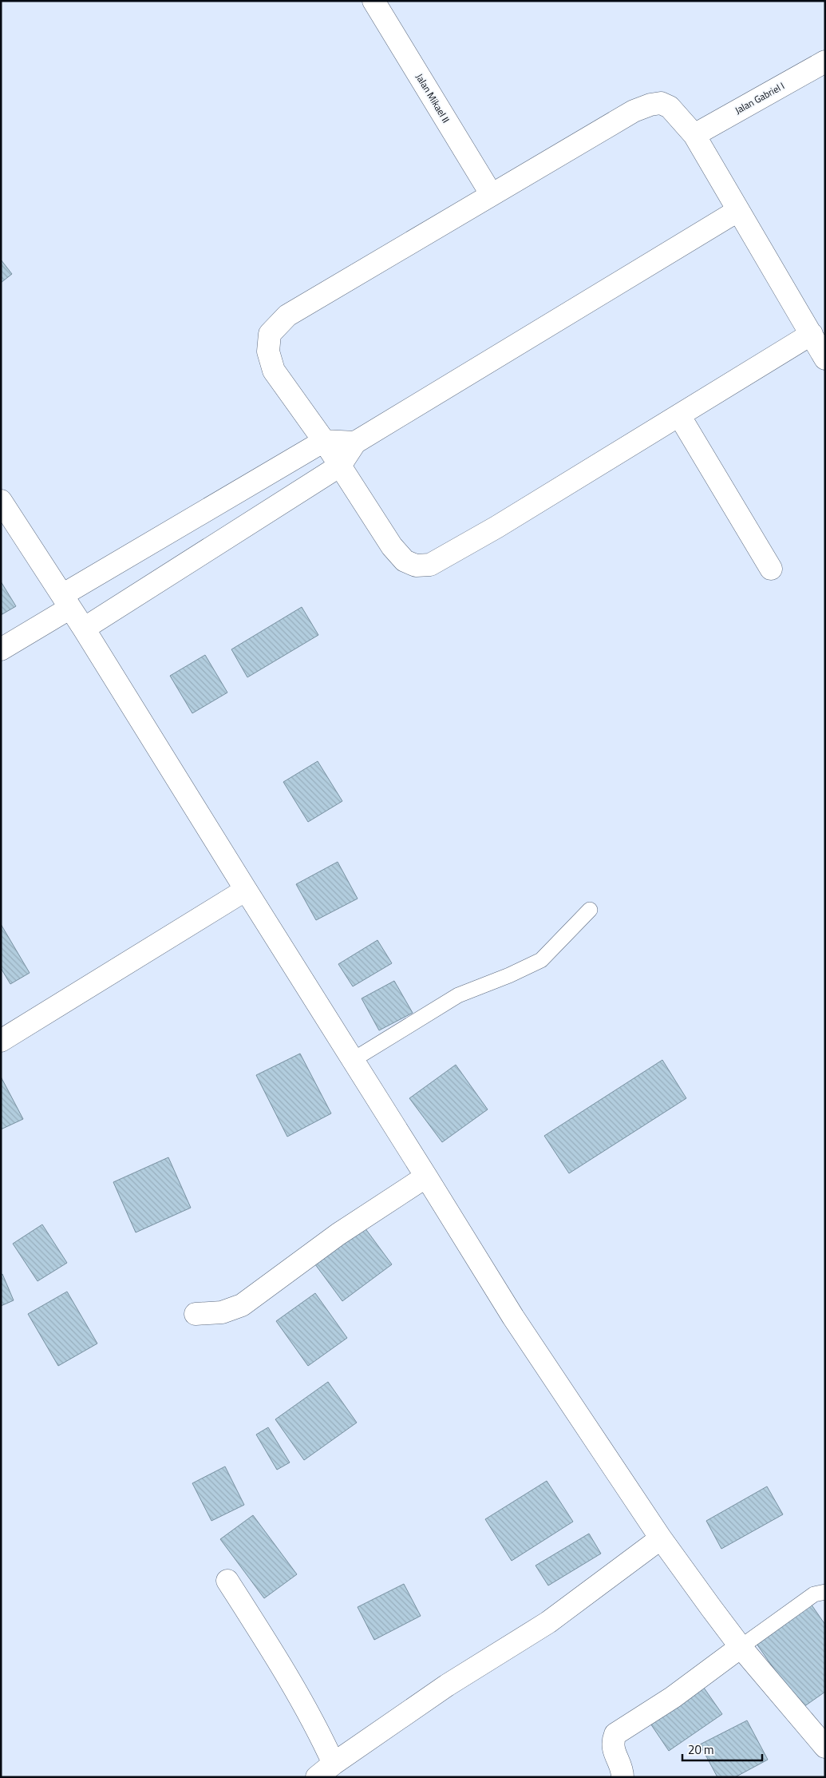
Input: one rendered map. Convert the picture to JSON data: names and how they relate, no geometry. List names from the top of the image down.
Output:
{
  "streets": {
    "street": ["Jalan Mikael II", "Jalan Gabriel I"]
  },
  "scale_bar": "20 m"
}
